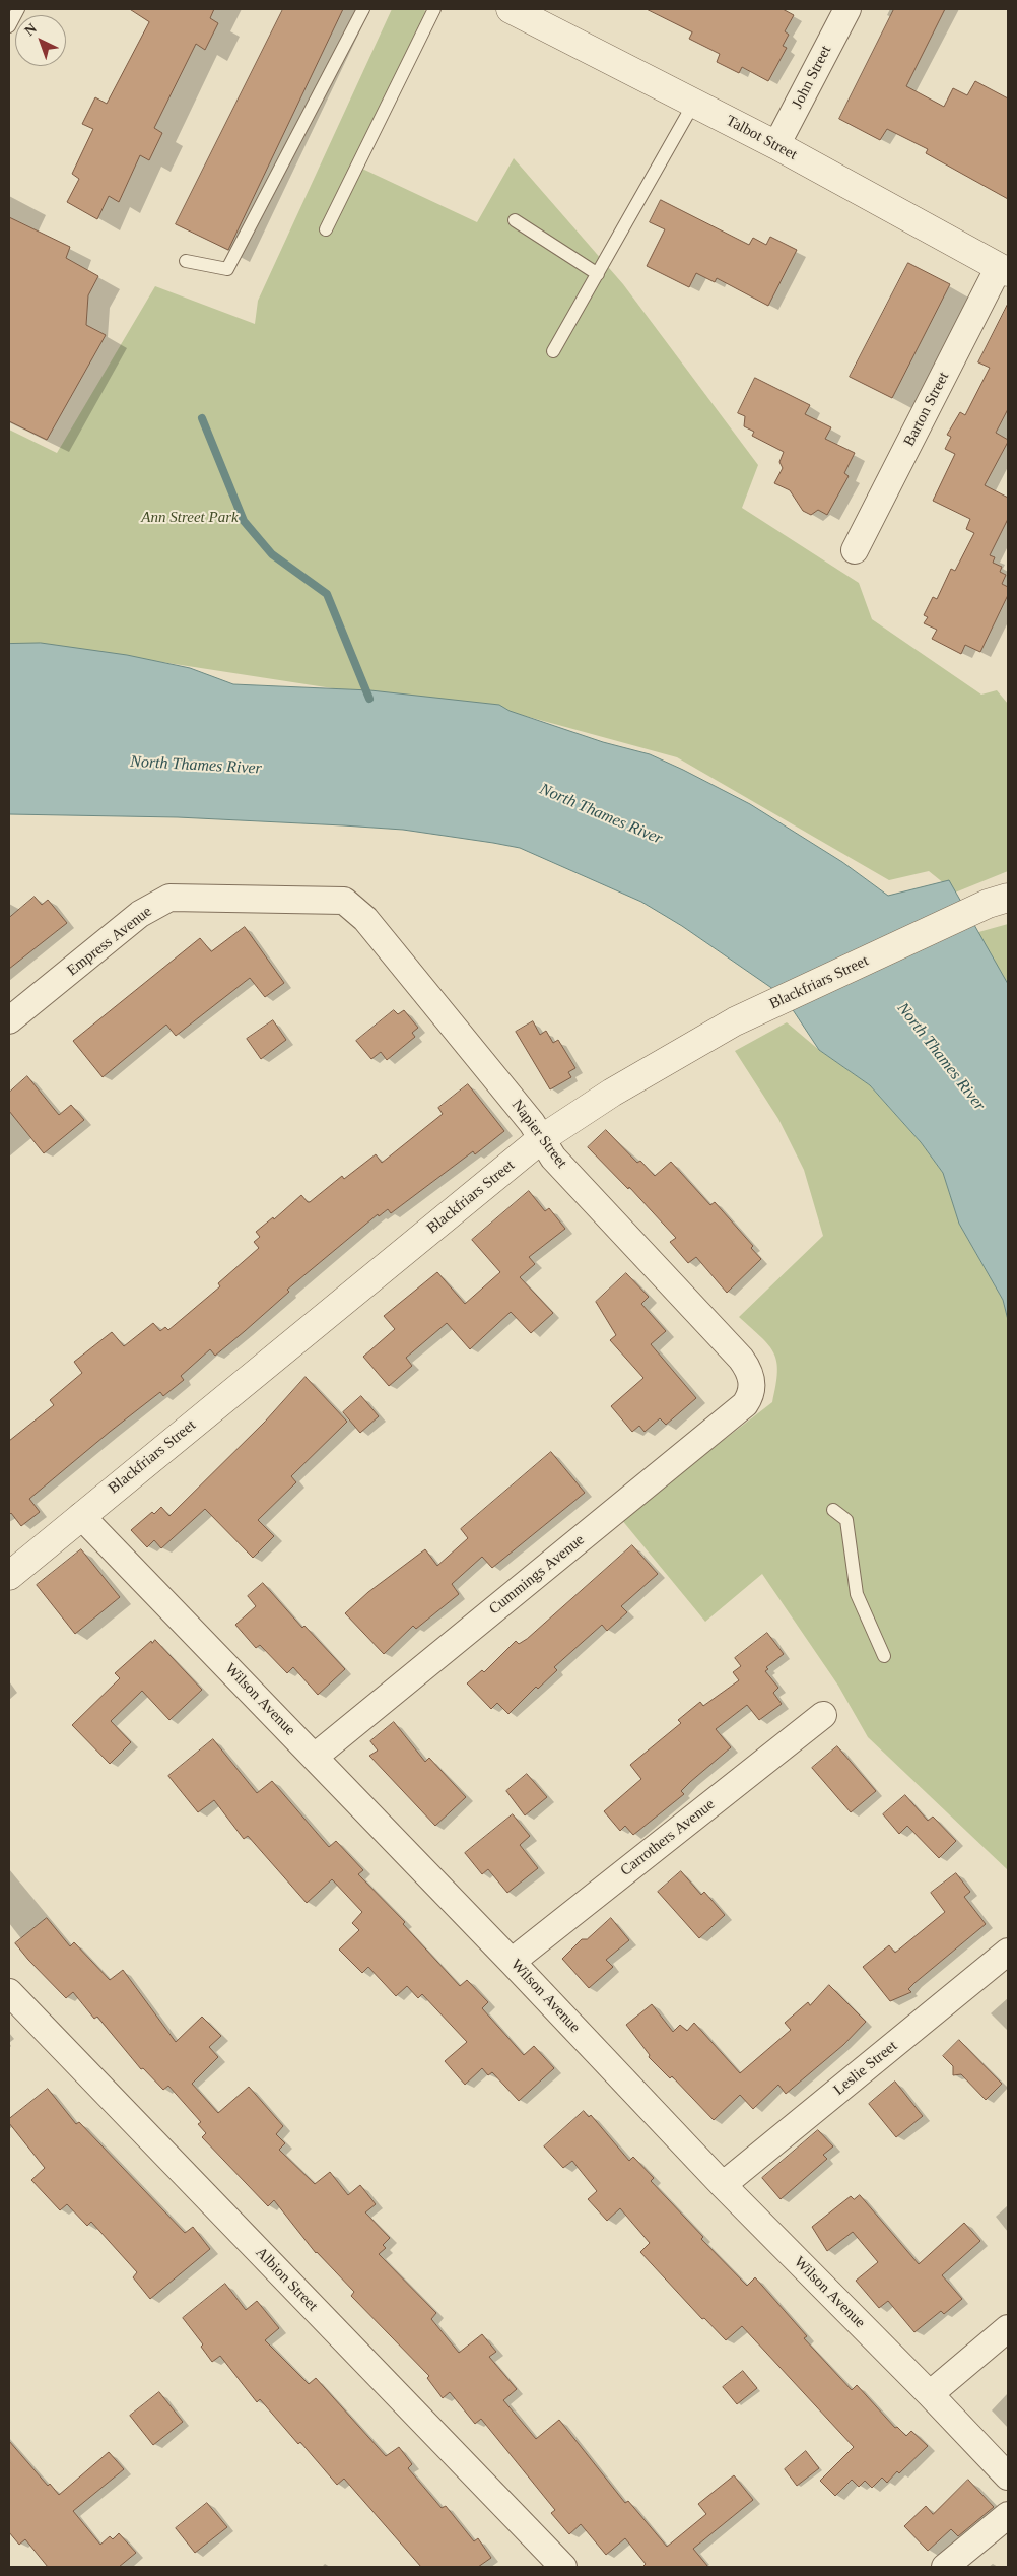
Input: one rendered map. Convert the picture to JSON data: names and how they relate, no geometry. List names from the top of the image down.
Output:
{
  "streets": {
    "street": [
      "John Street",
      "Talbot Street",
      "Barton Street",
      "Empress Avenue",
      "Blackfriars Street",
      "Napier Street",
      "Cummings Avenue",
      "Wilson Avenue",
      "Carrothers Avenue",
      "Leslie Street",
      "Albion Street"
    ]
  },
  "crossings": [
    ["John Street", "Talbot Street"],
    ["Talbot Street", "Barton Street"],
    ["Empress Avenue", "Napier Street"],
    ["Blackfriars Street", "Napier Street"],
    ["Blackfriars Street", "Wilson Avenue"],
    ["Napier Street", "Cummings Avenue"],
    ["Cummings Avenue", "Wilson Avenue"],
    ["Wilson Avenue", "Carrothers Avenue"],
    ["Wilson Avenue", "Leslie Street"]
  ],
  "water": ["North Thames River"],
  "parks": ["Ann Street Park"],
  "north": "top left"
}
